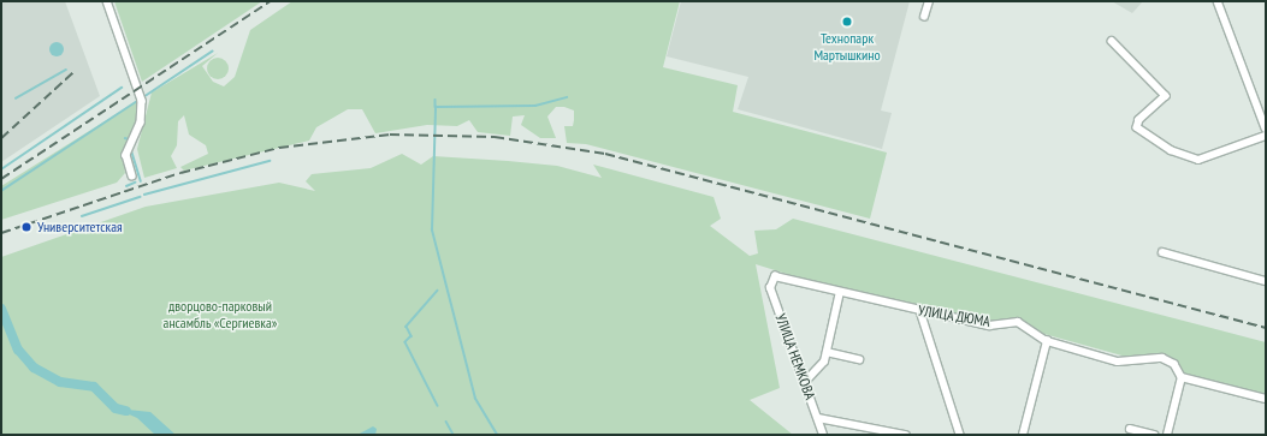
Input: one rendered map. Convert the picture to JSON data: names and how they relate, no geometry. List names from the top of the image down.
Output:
{
  "streets": {
    "street": ["УЛИЦА ДЮМА", "УЛИЦА НЕМКОВА"]
  },
  "crossings": [
    ["УЛИЦА ДЮМА", "УЛИЦА НЕМКОВА"]
  ],
  "parks": ["дворцово-парковый ансамбль «Сергиевка»"],
  "places": ["Технопарк Мартышкино", "Университетская"]
}
